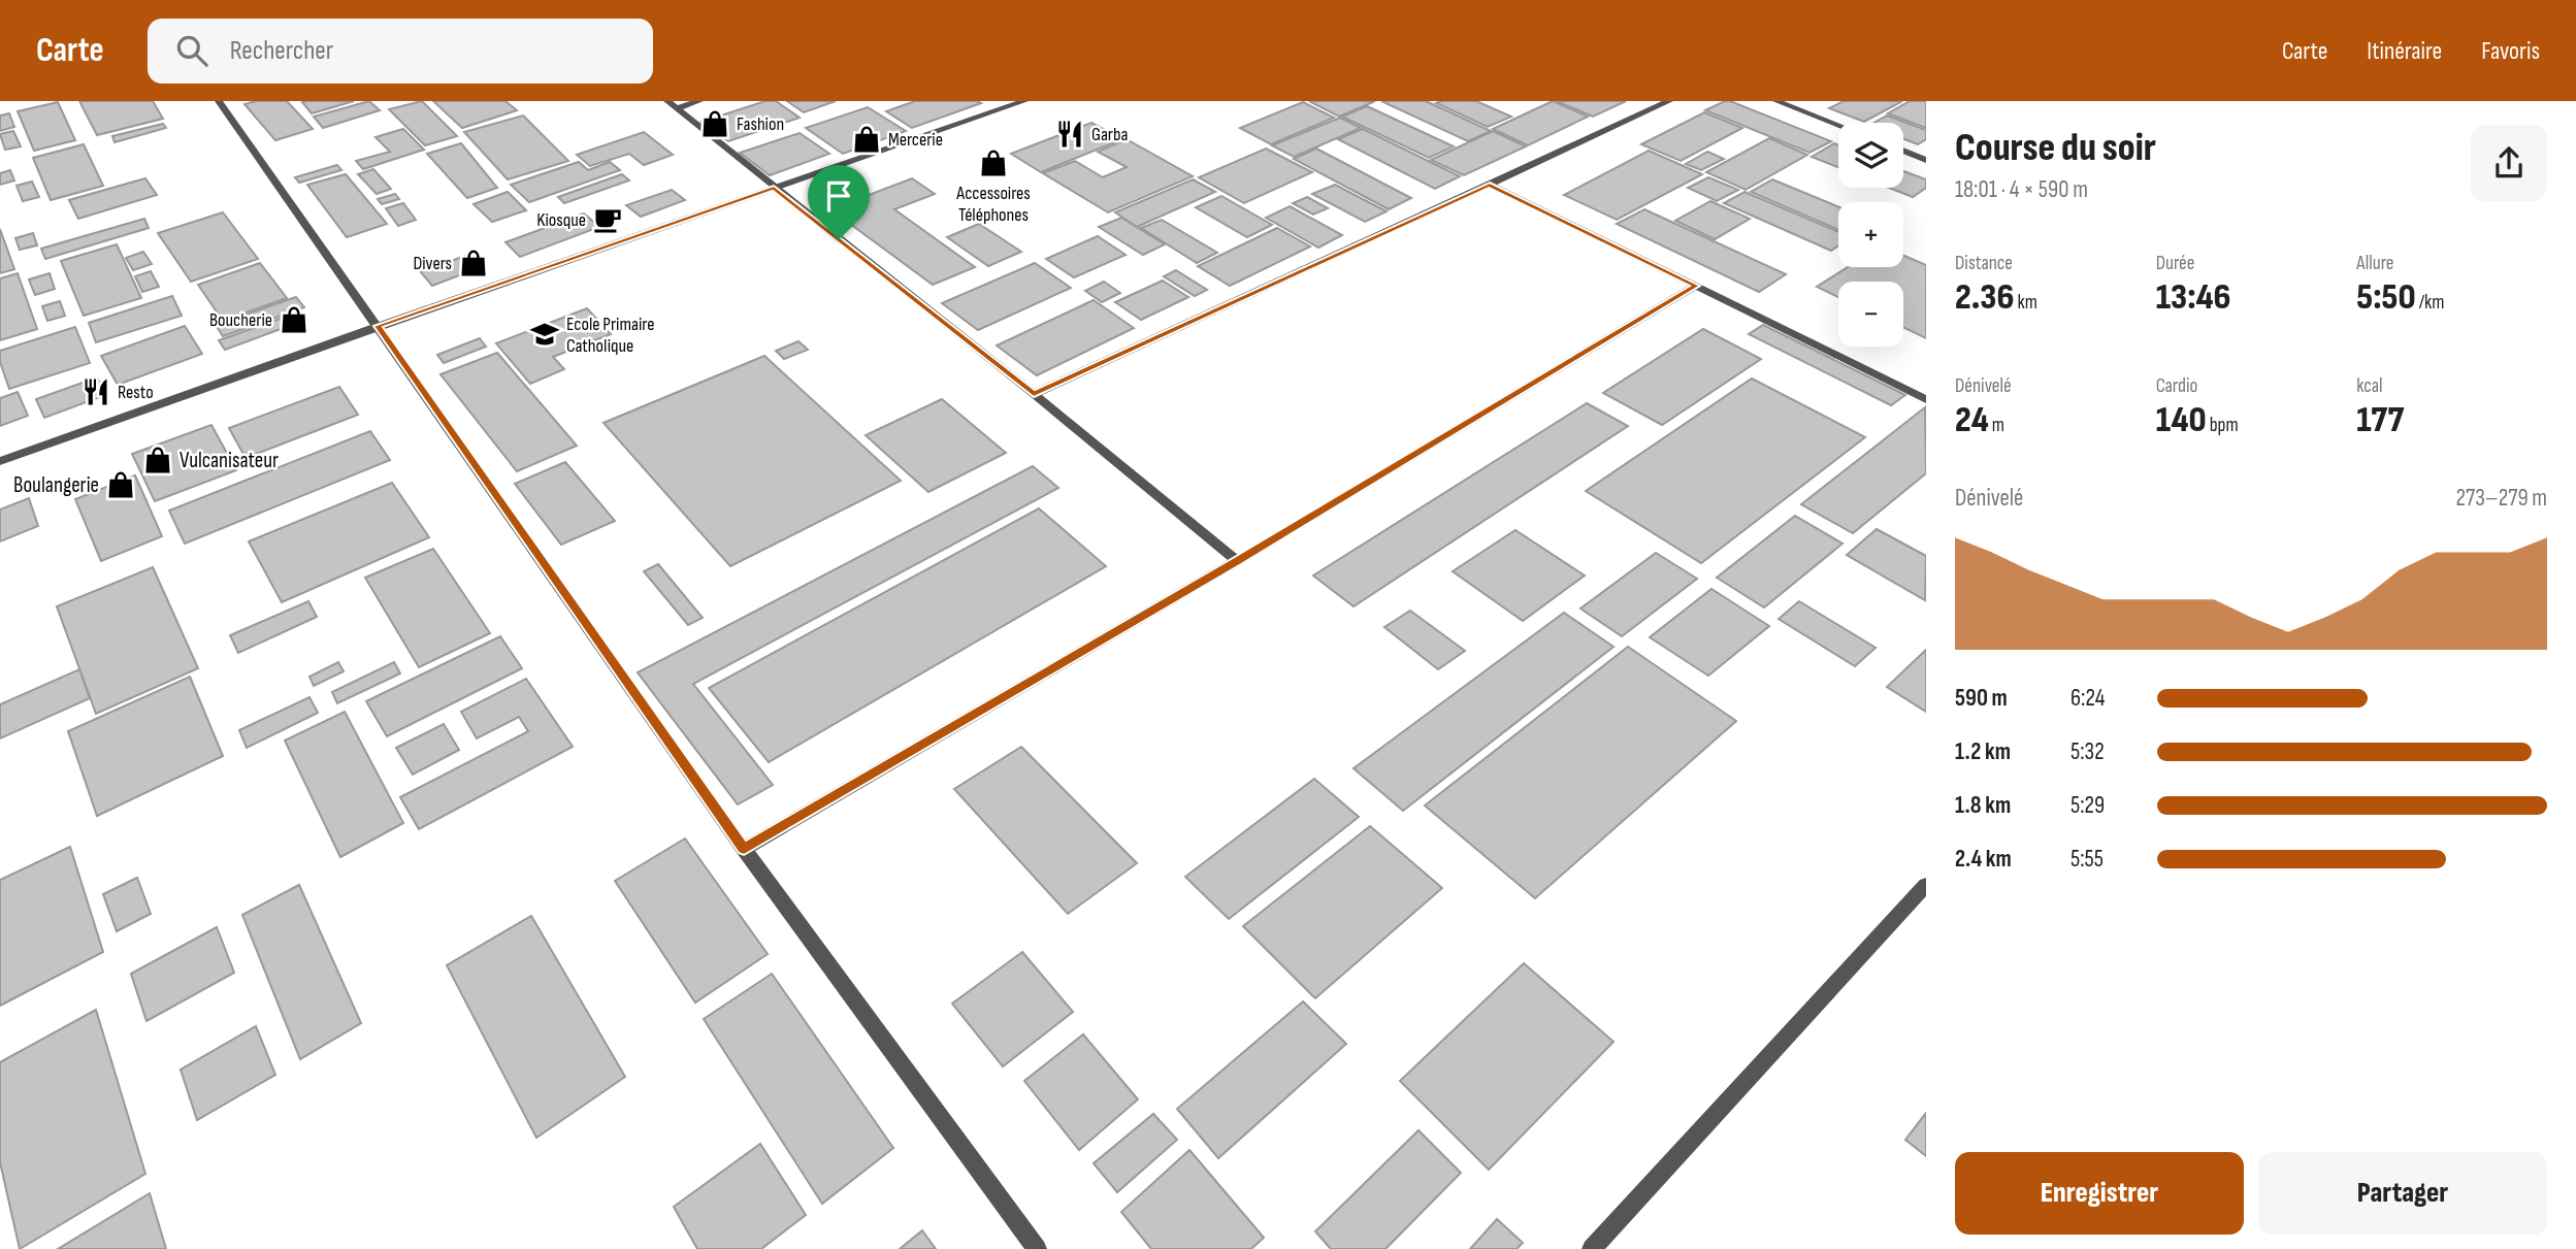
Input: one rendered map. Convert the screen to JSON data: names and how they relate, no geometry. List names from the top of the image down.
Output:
{
  "places": {
    "shop": [
      "Fashion",
      "Mercerie",
      "Accessoires Téléphones",
      "Divers",
      "Boucherie",
      "Vulcanisateur",
      "Boulangerie"
    ],
    "restaurant": ["Garba", "Resto"],
    "cafe": ["Kiosque"],
    "school or university": ["Ecole Primaire Catholique"]
  },
  "page": {
    "header": "Carte",
    "search": "Rechercher",
    "nav": ["Carte", "Itinéraire", "Favoris"],
    "heading": ["Course du soir", "18:01 · 4 × 590 m"],
    "map_buttons": ["+", "−"],
    "stats": [
      ["Distance", "2.36 km"],
      ["Durée", "13:46"],
      ["Allure", "5:50 /km"],
      ["Dénivelé", "24 m"],
      ["Cardio", "140 bpm"],
      ["kcal", "177"]
    ],
    "chart": ["Dénivelé", "273–279 m"],
    "list": [
      {
        "name": "590 m",
        "note": "6:24"
      },
      {
        "name": "1.2 km",
        "note": "5:32"
      },
      {
        "name": "1.8 km",
        "note": "5:29"
      },
      {
        "name": "2.4 km",
        "note": "5:55"
      }
    ],
    "buttons": ["Enregistrer", "Partager"]
  }
}
